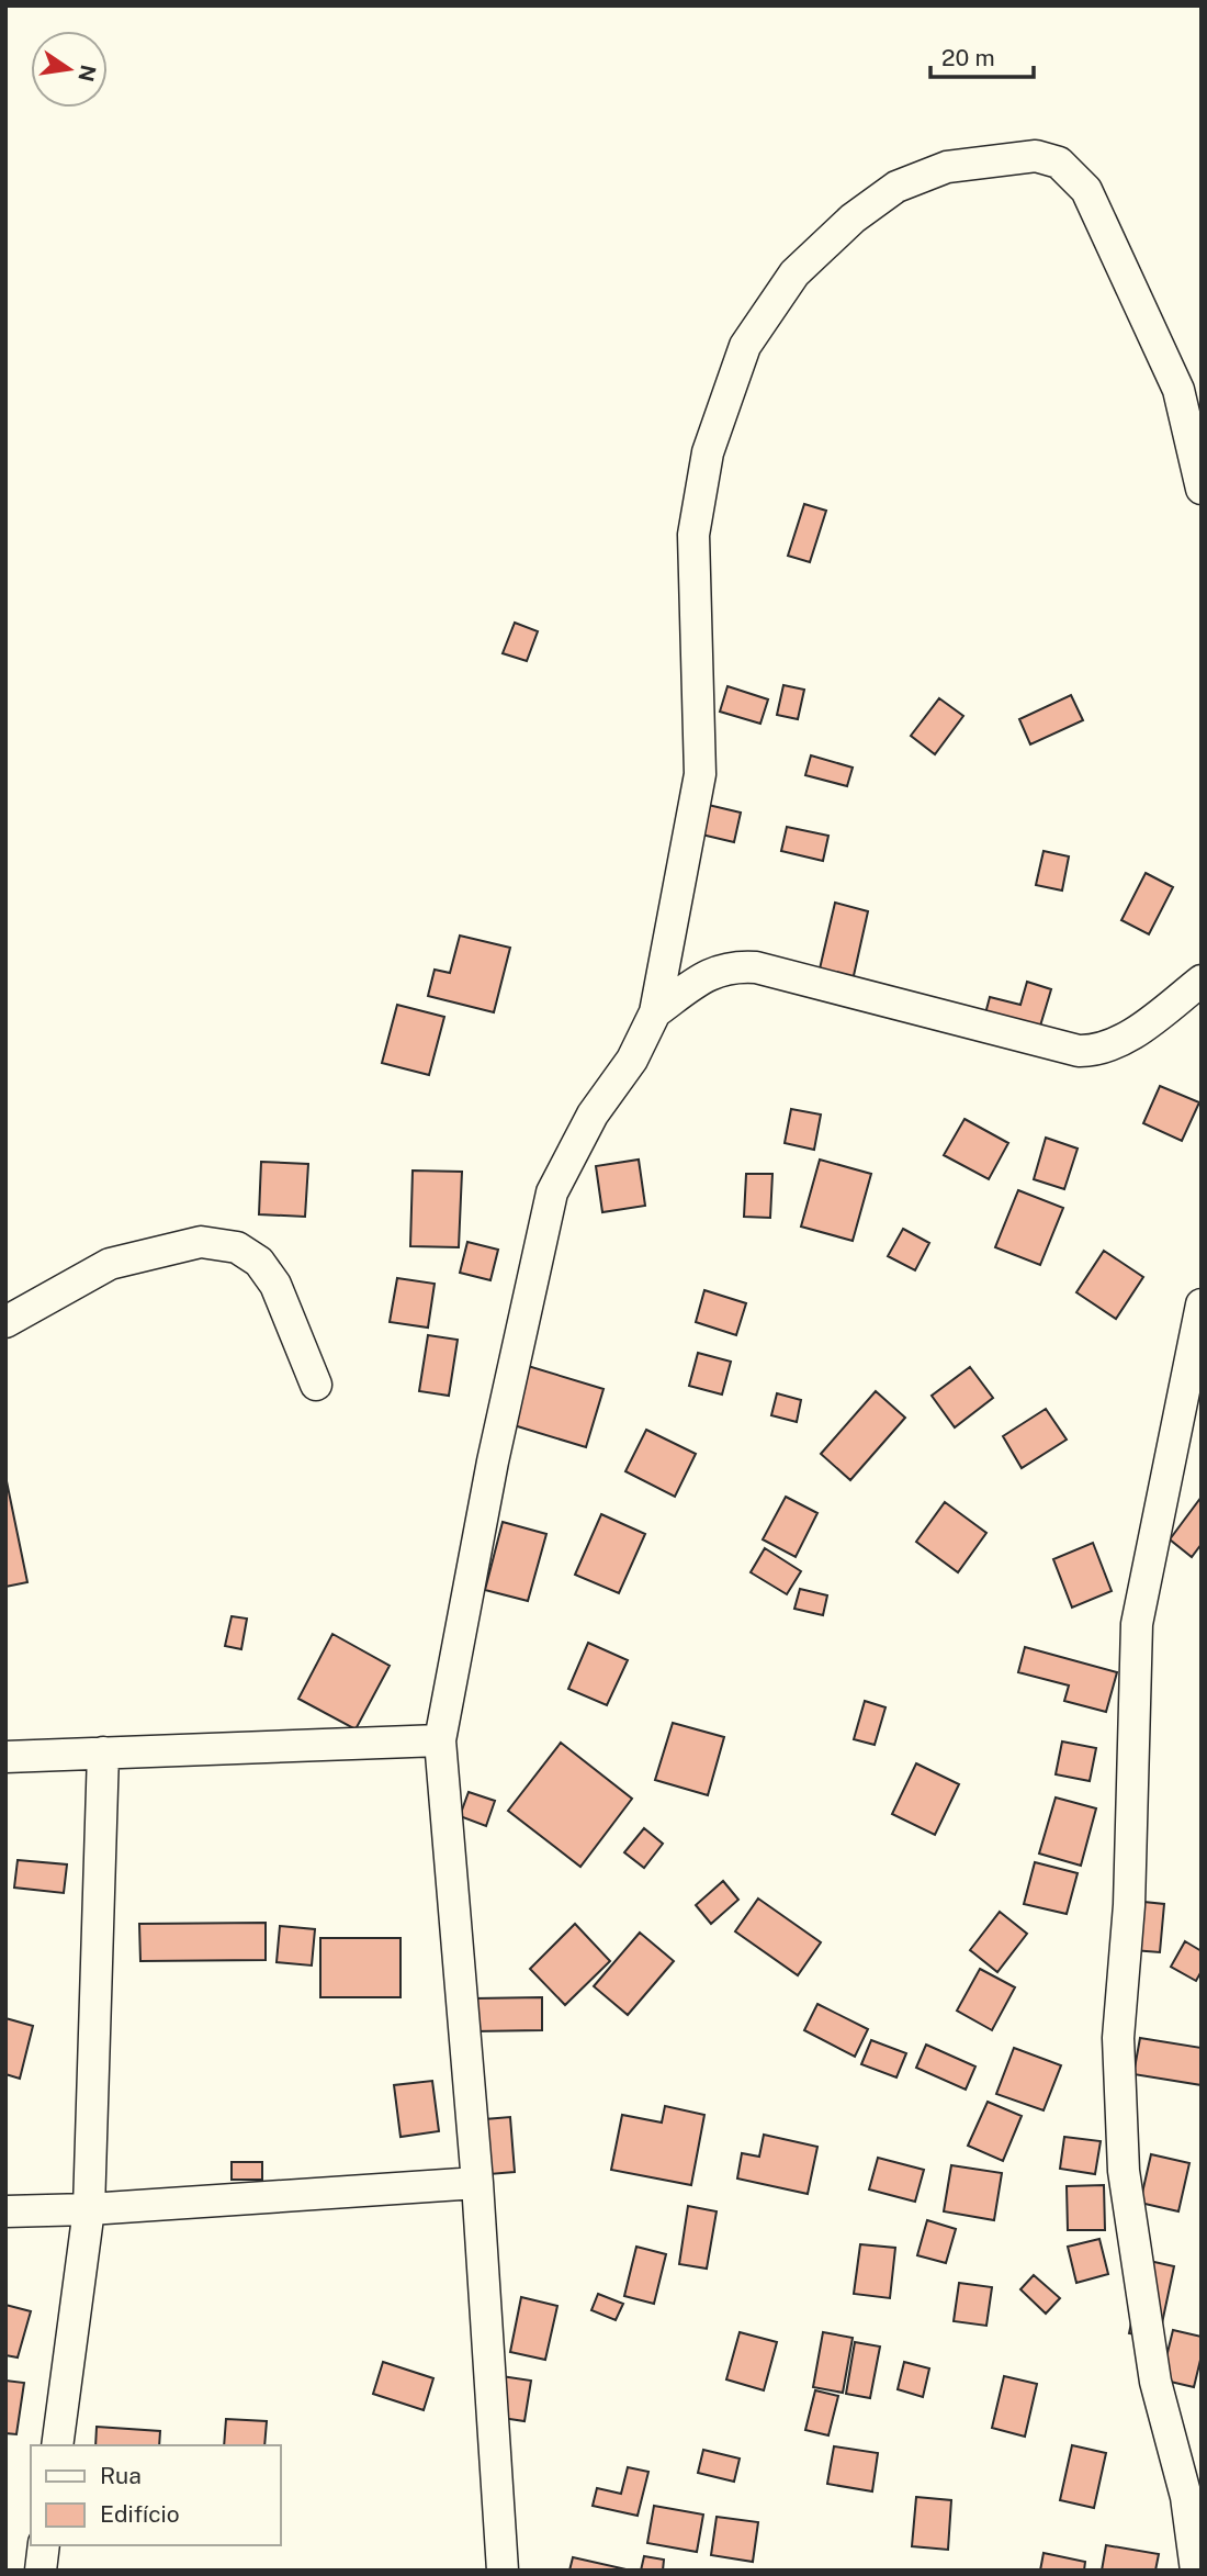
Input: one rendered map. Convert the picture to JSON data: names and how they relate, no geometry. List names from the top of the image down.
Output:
{
  "legend": ["Rua", "Edifício"],
  "scale_bar": "20 m",
  "north": "right"
}
